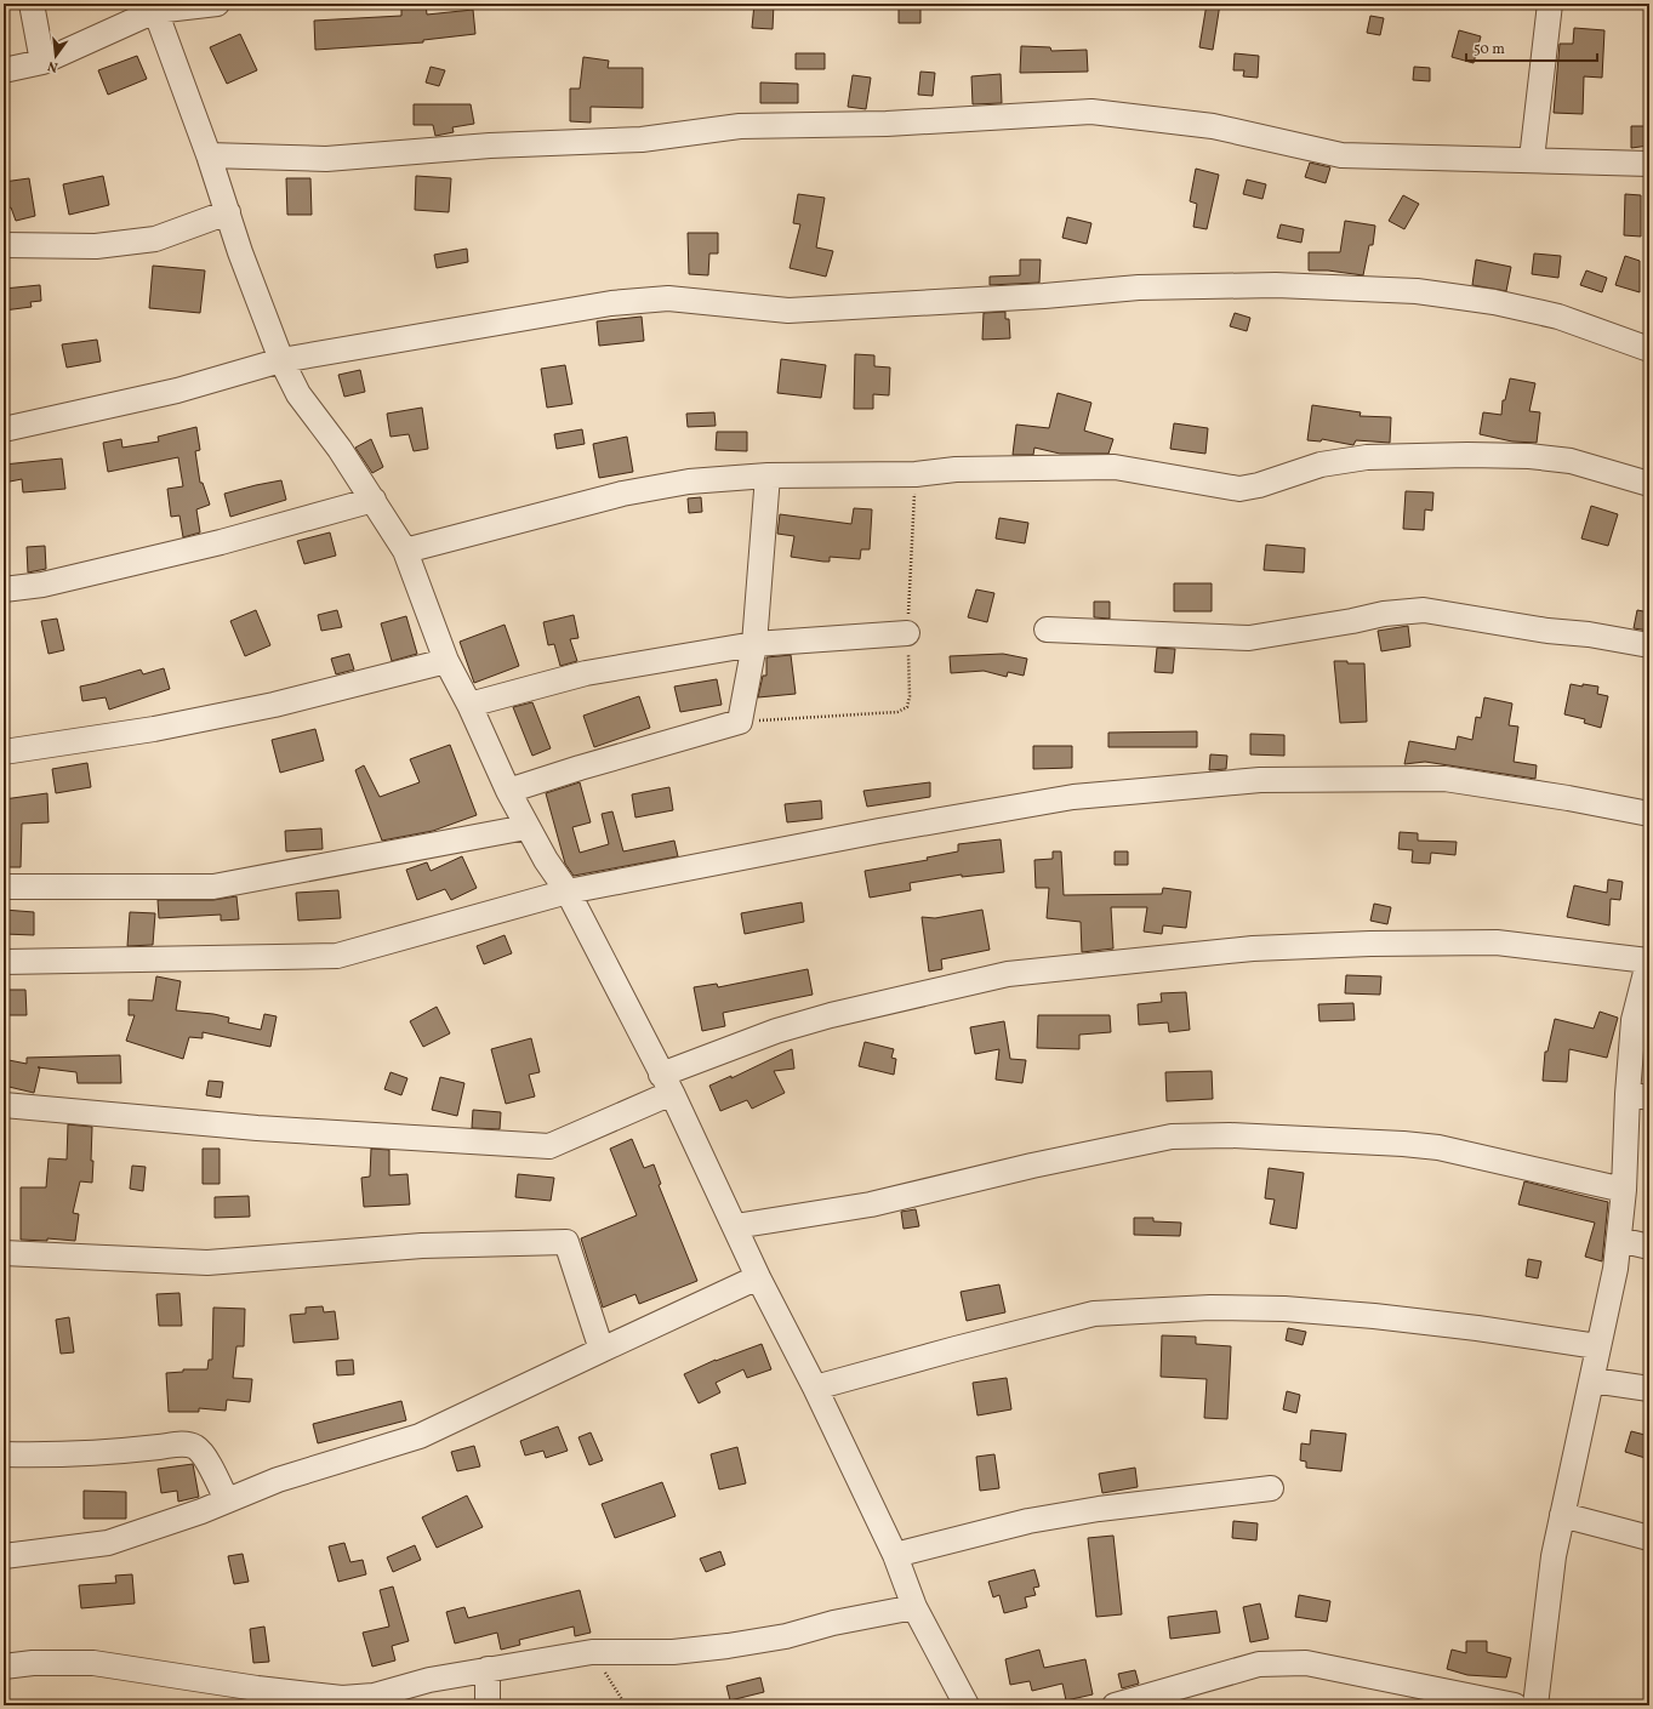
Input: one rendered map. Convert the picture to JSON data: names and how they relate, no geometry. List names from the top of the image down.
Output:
{
  "scale_bar": "50 m",
  "north": "bottom"
}
